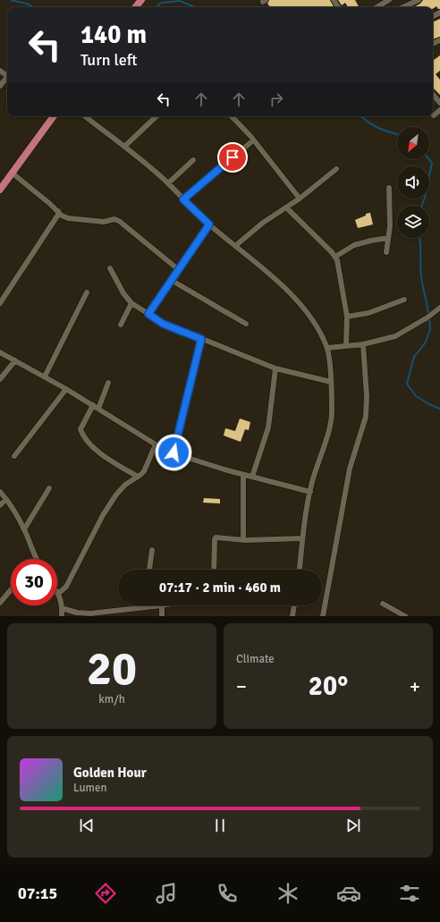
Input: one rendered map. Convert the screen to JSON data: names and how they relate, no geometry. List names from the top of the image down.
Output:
{
  "north": "bottom left",
  "page": {
    "turn": ["140 m", "Turn left"],
    "limit": "30",
    "trip": "07:17 · 2 min · 460 m",
    "tile": [
      ["20", "km/h"],
      "Climate"
    ],
    "heat": ["−", "20°", "+"],
    "song": ["Golden Hour", "Lumen"],
    "tabs": "07:15"
  }
}
